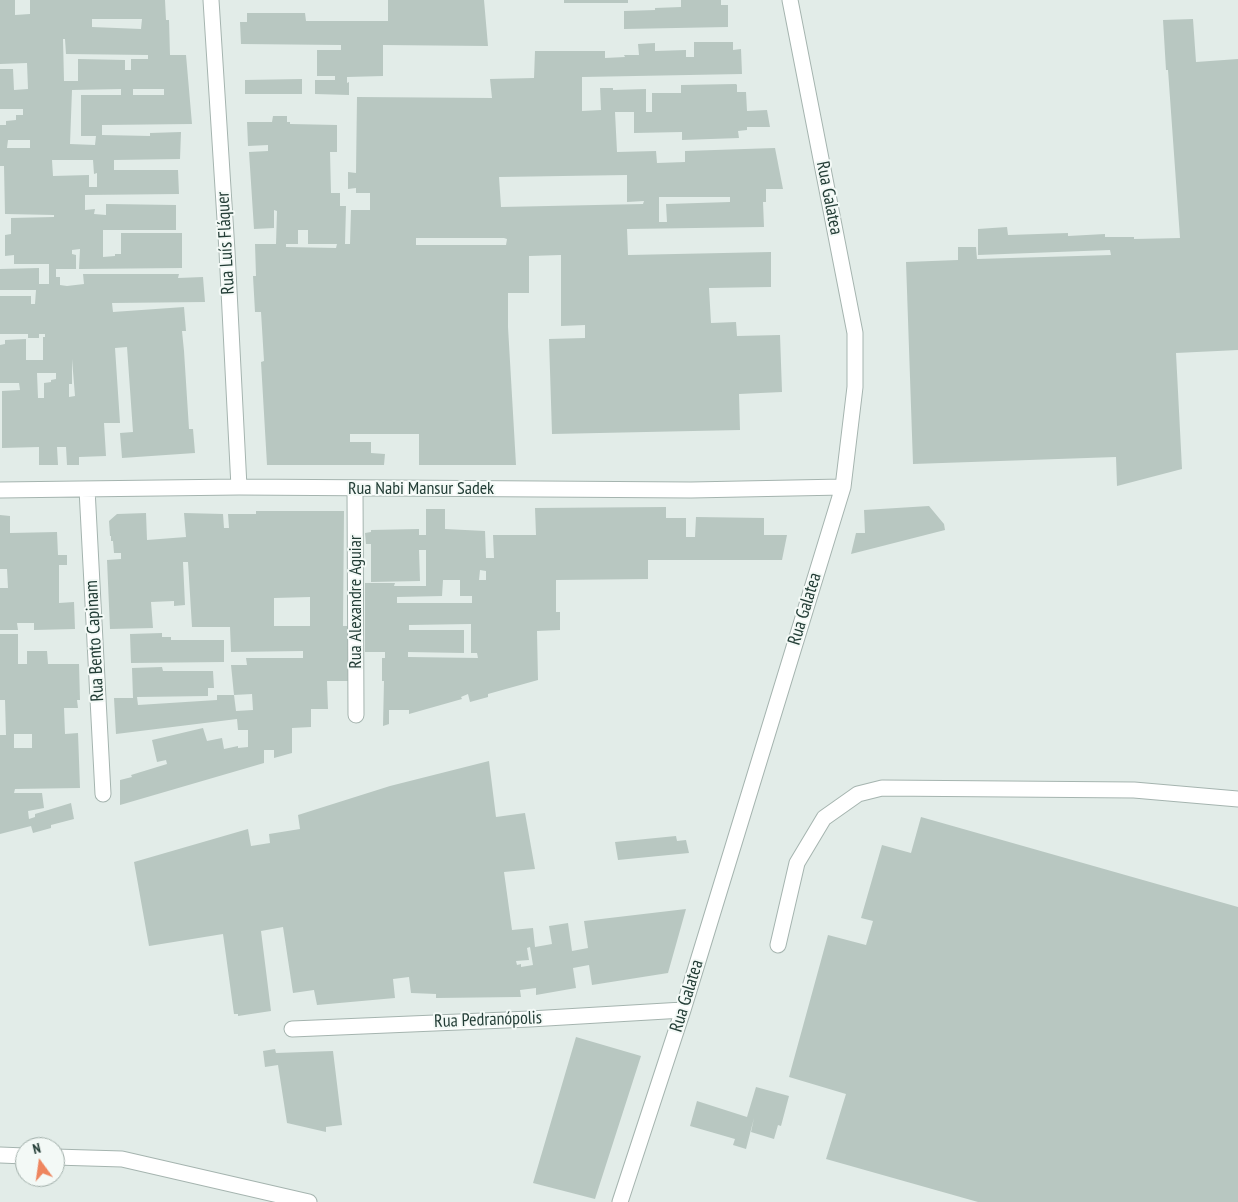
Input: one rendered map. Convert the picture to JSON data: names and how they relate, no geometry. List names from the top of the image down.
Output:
{
  "streets": {
    "street": [
      "Rua Galatea",
      "Rua Luís Fláquer",
      "Rua Nabi Mansur Sadek",
      "Rua Alexandre Aguiar",
      "Rua Bento Capinam",
      "Rua Pedranópolis"
    ]
  },
  "crossings": [
    ["Rua Galatea", "Rua Nabi Mansur Sadek"],
    ["Rua Galatea", "Rua Pedranópolis"],
    ["Rua Luís Fláquer", "Rua Nabi Mansur Sadek"],
    ["Rua Nabi Mansur Sadek", "Rua Alexandre Aguiar"],
    ["Rua Nabi Mansur Sadek", "Rua Bento Capinam"]
  ],
  "north": "top"
}
